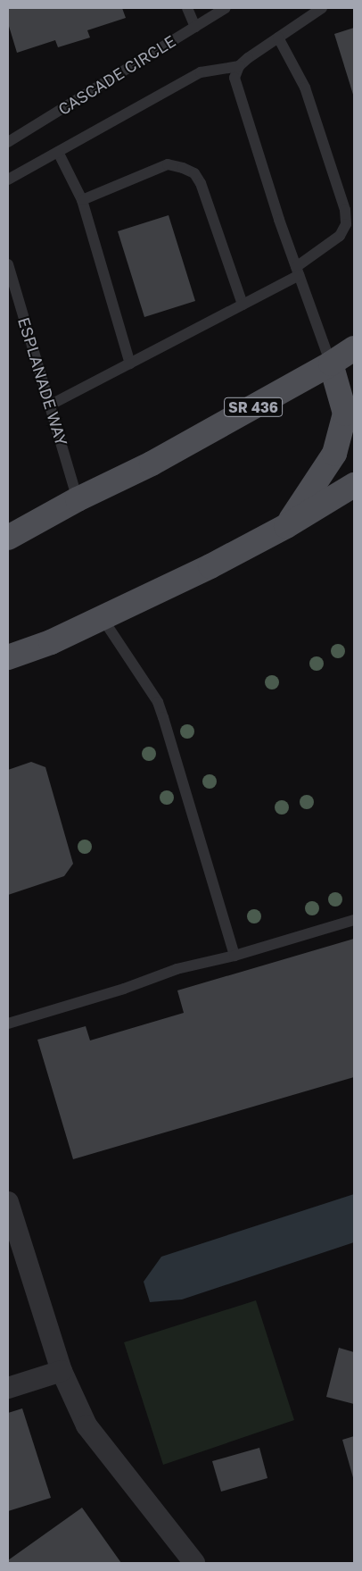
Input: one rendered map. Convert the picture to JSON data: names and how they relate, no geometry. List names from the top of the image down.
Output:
{
  "streets": {
    "main road": ["SR 436"],
    "lane": ["CASCADE CIRCLE", "ESPLANADE WAY"]
  },
  "crossings": [
    ["ESPLANADE WAY", "SR 436"]
  ]
}
